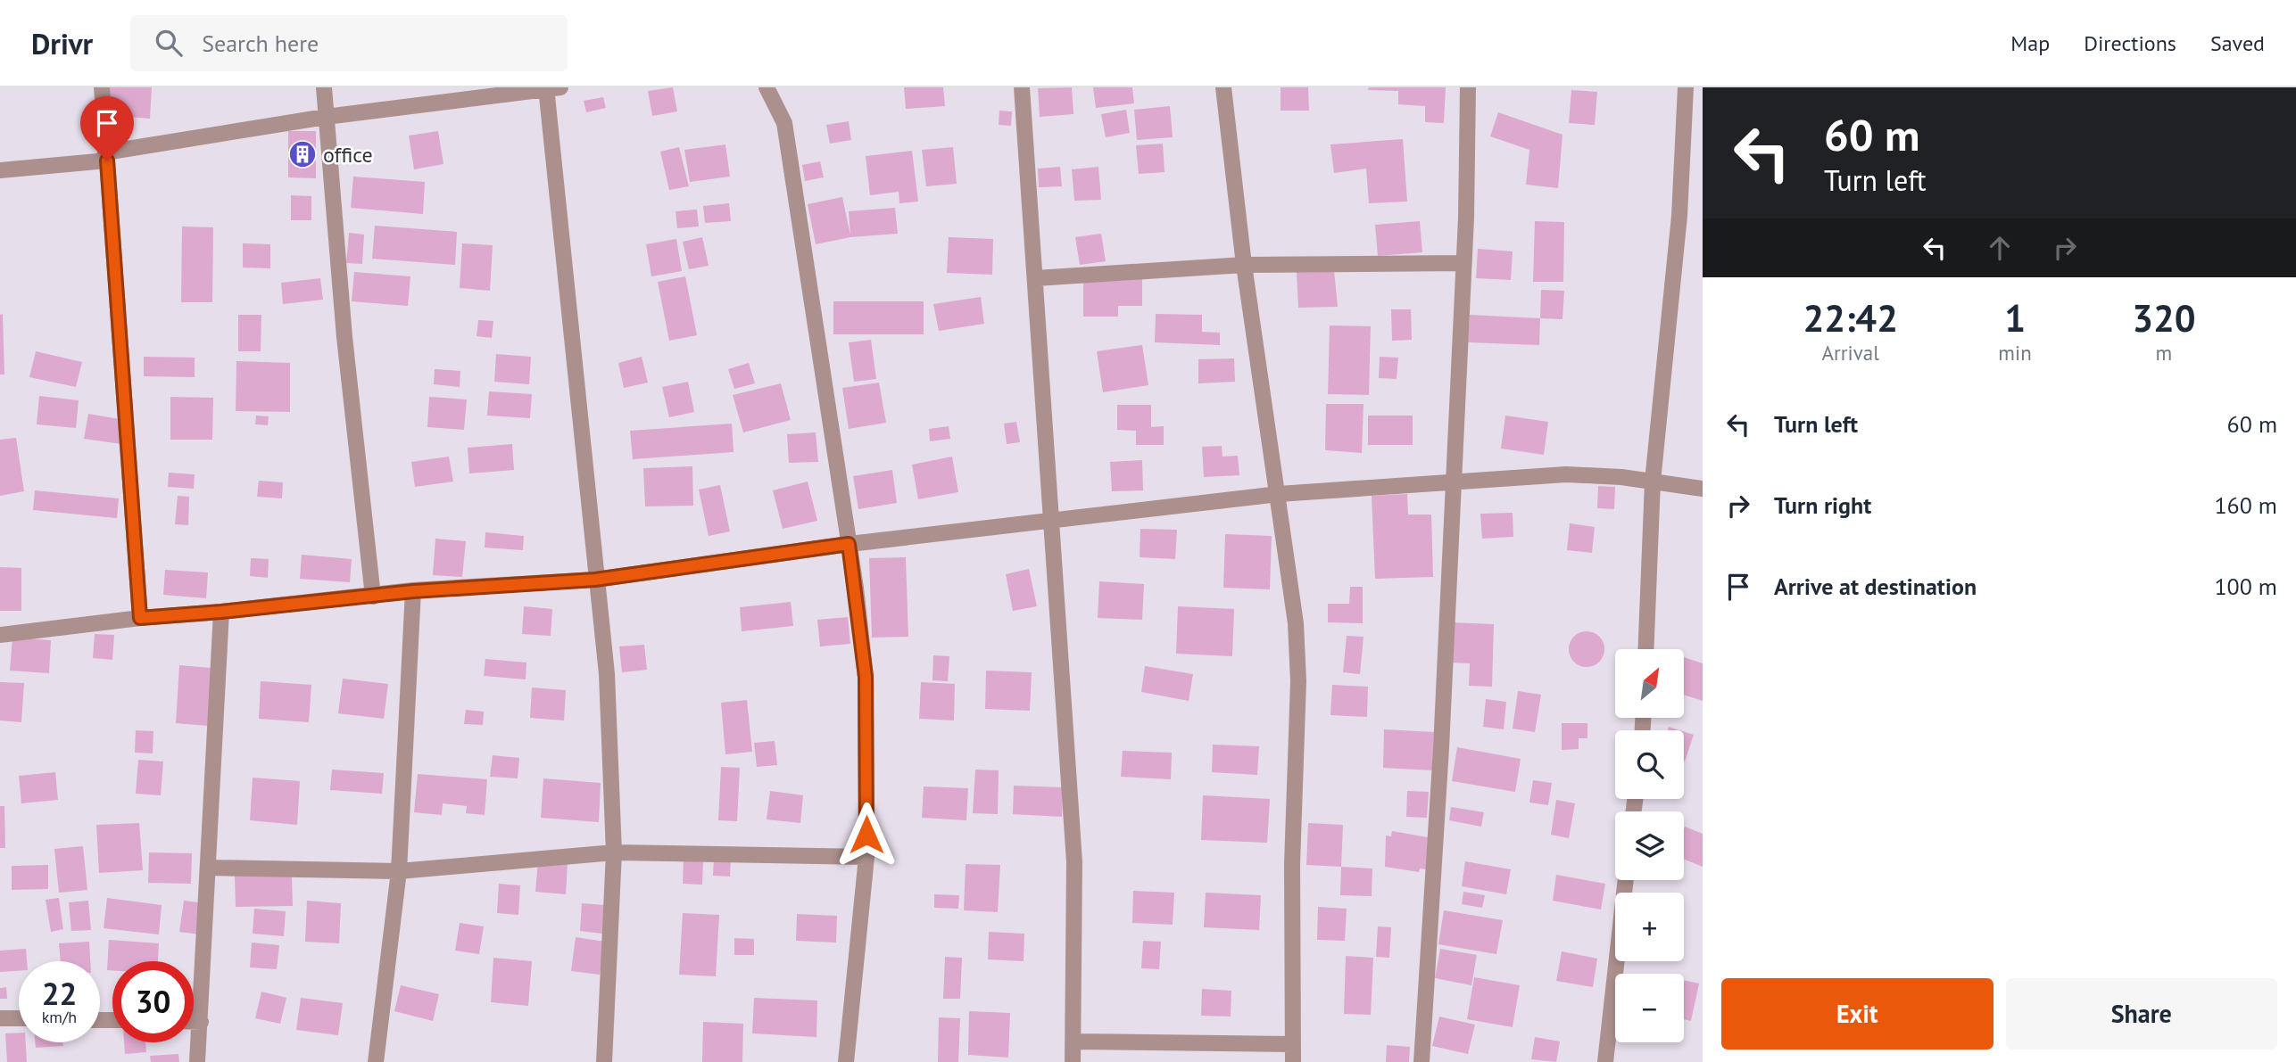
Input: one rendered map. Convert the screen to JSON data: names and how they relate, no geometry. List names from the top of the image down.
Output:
{
  "places": {
    "building": ["office"]
  },
  "north": "top right",
  "page": {
    "header": "Drivr",
    "search": "Search here",
    "nav": ["Map", "Directions", "Saved"],
    "turn": ["60 m", "Turn left"],
    "eta": [
      "22:42",
      "Arrival",
      "1",
      "min",
      "320",
      "m"
    ],
    "list": [
      {
        "name": "Turn left",
        "value": "60 m"
      },
      {
        "name": "Turn right",
        "value": "160 m"
      },
      {
        "name": "Arrive at destination",
        "value": "100 m"
      }
    ],
    "map_buttons": ["+", "−"],
    "speed": "22 km/h",
    "limit": "30",
    "buttons": ["Exit", "Share"]
  }
}
